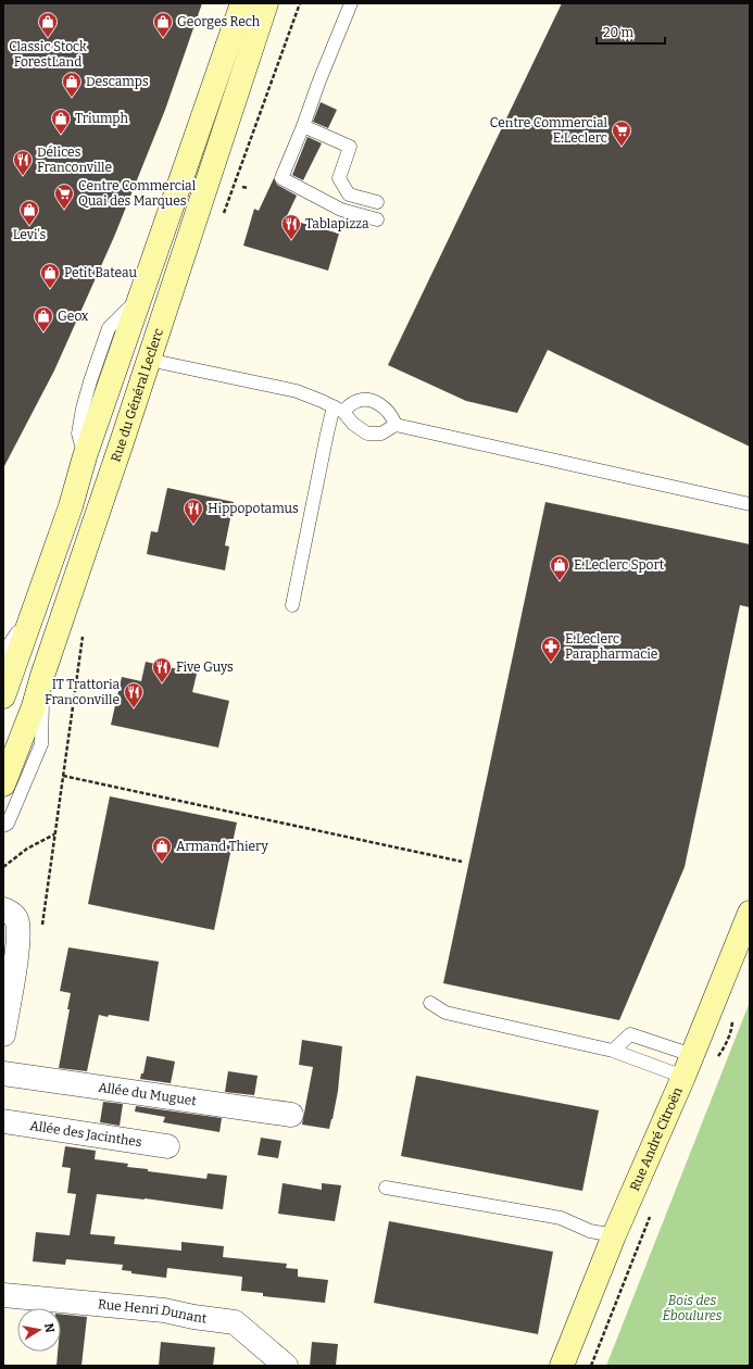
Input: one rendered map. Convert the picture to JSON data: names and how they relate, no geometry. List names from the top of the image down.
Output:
{
  "streets": {
    "main road": ["Rue du Général Leclerc", "Rue André Citroën"],
    "street": ["Allée du Muguet", "Allée des Jacinthes", "Rue Henri Dunant"]
  },
  "parks": ["Bois des Éboulures"],
  "places": {
    "shop": [
      "Classic Stock ForestLand",
      "Georges Rech",
      "Descamps",
      "Triumph",
      "Levi's",
      "Petit Bateau",
      "Geox",
      "E.Leclerc Sport",
      "Armand Thiery"
    ],
    "supermarket": ["Centre Commercial E.Leclerc", "Centre Commercial Quai des Marques"],
    "restaurant": [
      "Délices Franconville",
      "Tablapizza",
      "Hippopotamus",
      "Five Guys",
      "IT Trattoria Franconville"
    ],
    "pharmacy": ["E.Leclerc Parapharmacie"]
  },
  "scale_bar": "20 m",
  "north": "right"
}
